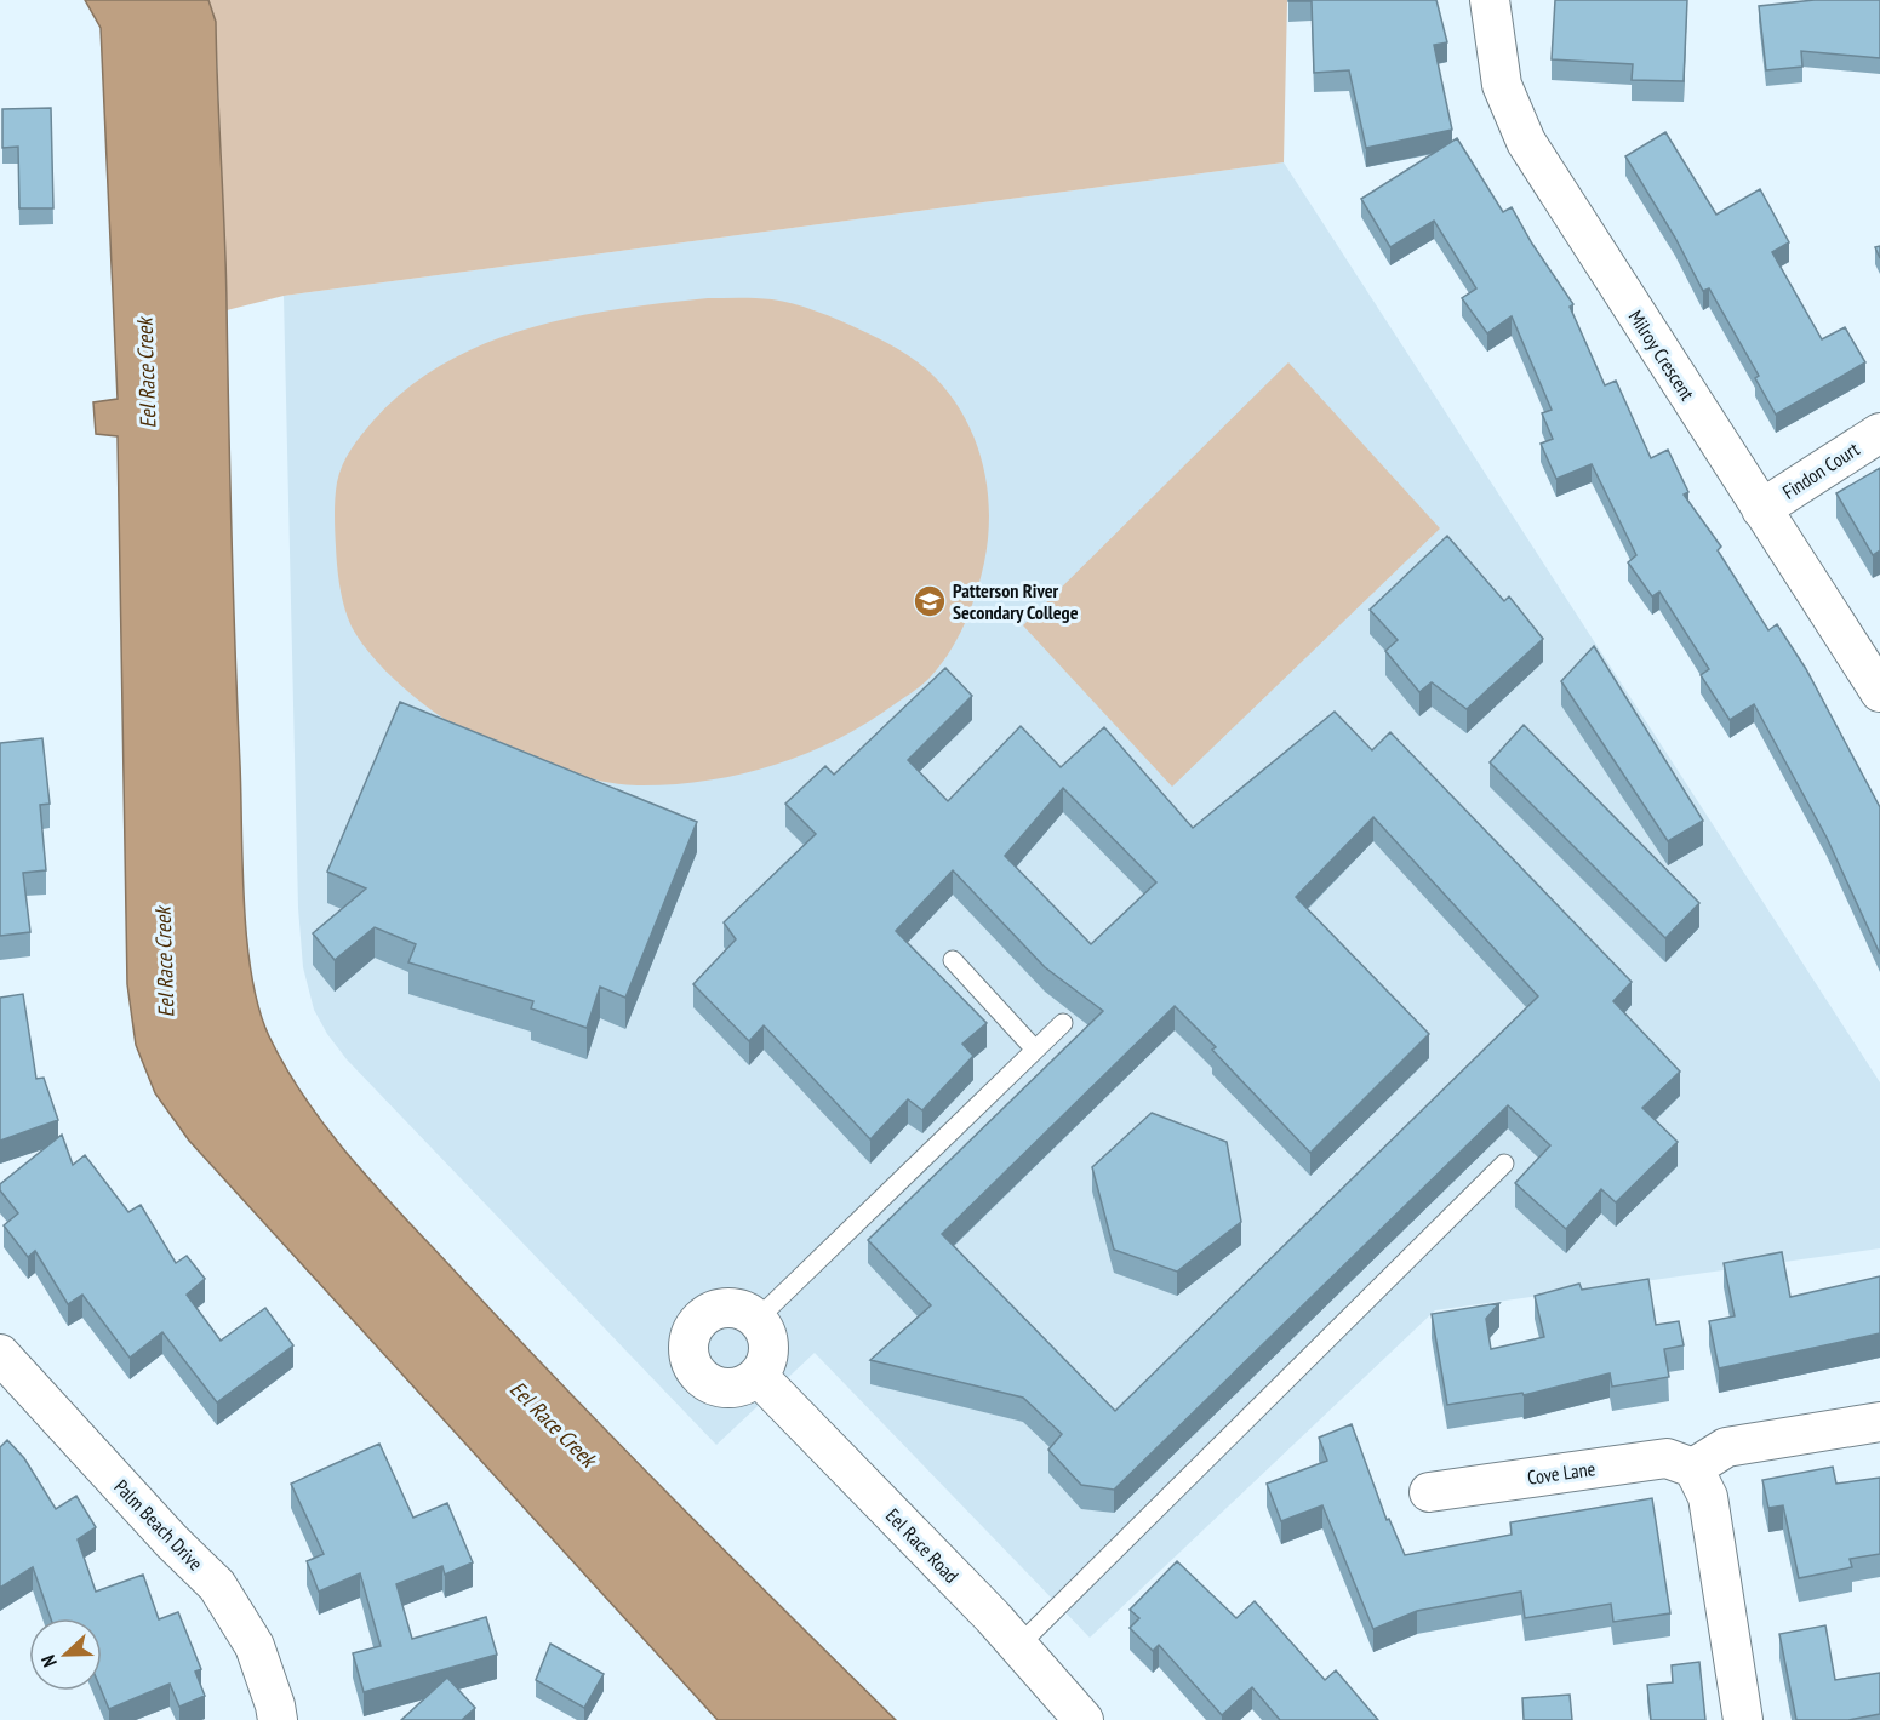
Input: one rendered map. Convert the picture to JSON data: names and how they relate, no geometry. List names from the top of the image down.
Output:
{
  "streets": {
    "street": [
      "Milroy Crescent",
      "Findon Court",
      "Cove Lane",
      "Palm Beach Drive",
      "Eel Race Road"
    ]
  },
  "crossings": [
    ["Milroy Crescent", "Findon Court"]
  ],
  "water": ["Eel Race Creek"],
  "places": {
    "school or university": ["Patterson River Secondary College"]
  },
  "north": "left"
}
